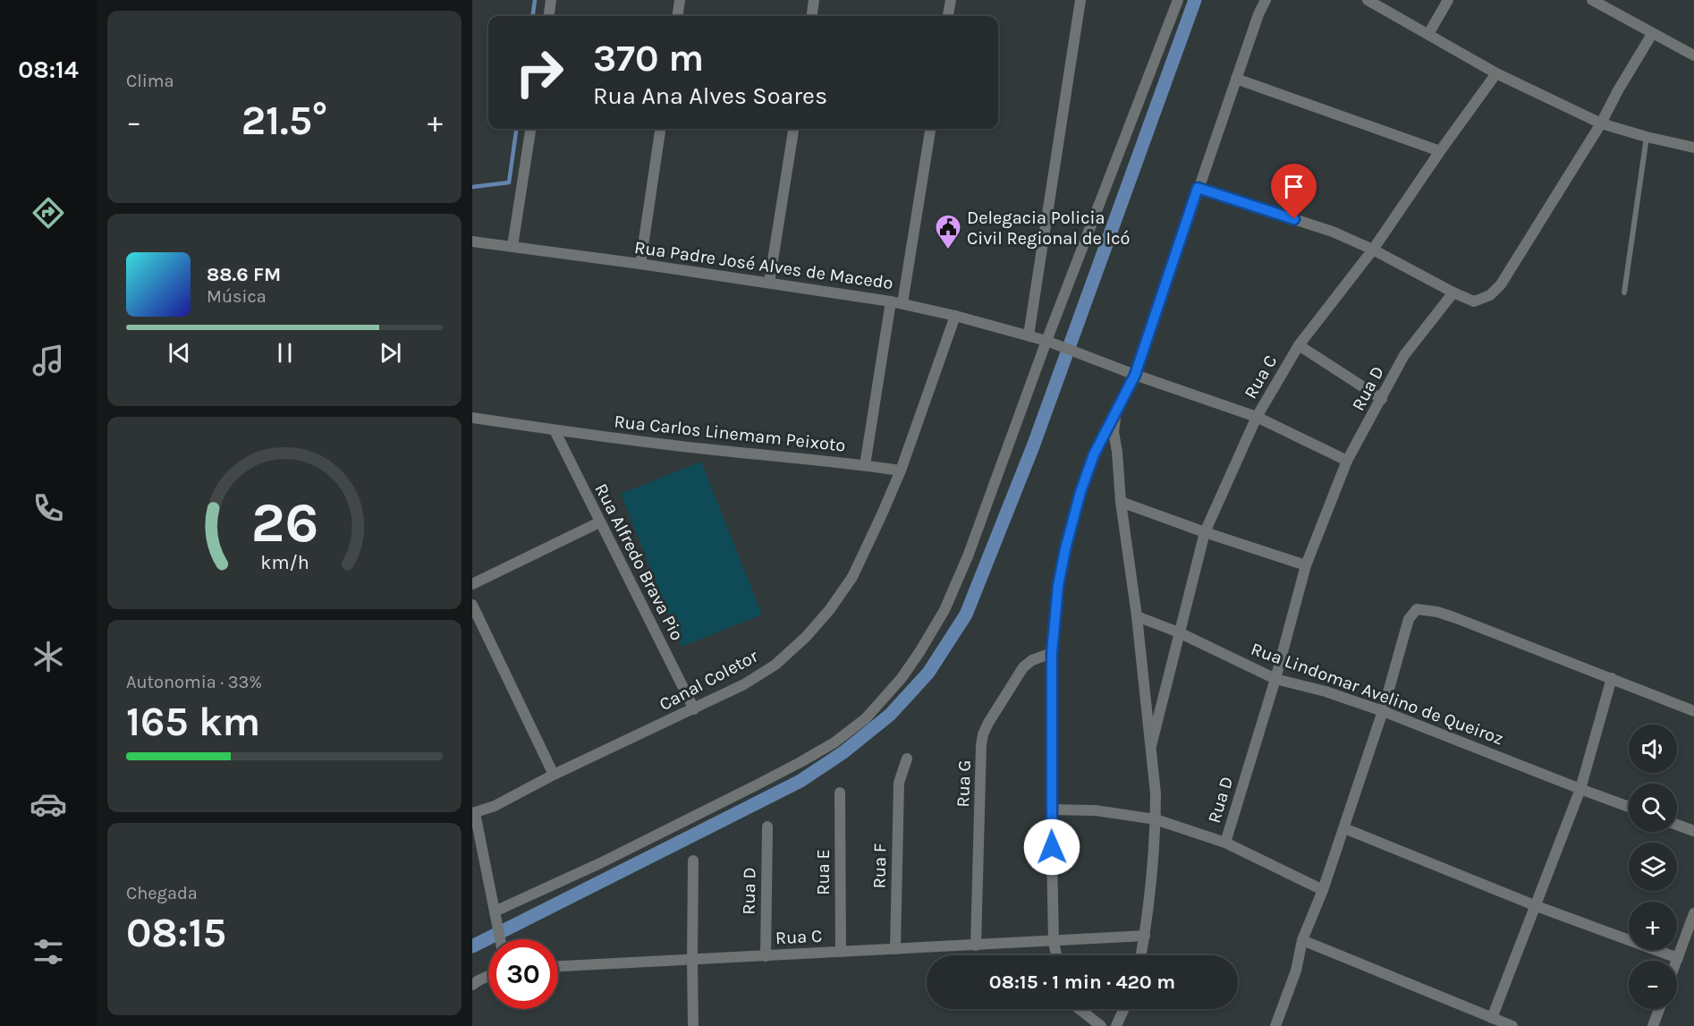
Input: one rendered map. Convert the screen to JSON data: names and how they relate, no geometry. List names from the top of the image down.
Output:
{
  "streets": {
    "street": [
      "Rua Padre José Alves de Macedo",
      "Rua C",
      "Rua D",
      "Rua Carlos Linemam Peixoto",
      "Rua Alfredo Brava Pio",
      "Canal Coletor",
      "Rua Lindomar Avelino de Queiroz",
      "Rua G",
      "Rua F",
      "Rua E"
    ]
  },
  "crossings": [
    ["Rua Padre José Alves de Macedo", "Rua C"],
    ["Rua Padre José Alves de Macedo", "Rua D"],
    ["Rua Padre José Alves de Macedo", "Canal Coletor"],
    ["Rua C", "Rua D"],
    ["Rua C", "Rua Lindomar Avelino de Queiroz"],
    ["Rua C", "Rua G"],
    ["Rua C", "Rua F"],
    ["Rua C", "Rua E"],
    ["Rua D", "Rua Lindomar Avelino de Queiroz"],
    ["Rua Carlos Linemam Peixoto", "Rua Alfredo Brava Pio"],
    ["Rua Carlos Linemam Peixoto", "Canal Coletor"],
    ["Rua Alfredo Brava Pio", "Canal Coletor"]
  ],
  "places": {
    "public building": ["Delegacia Policia Civil Regional de Icó"]
  },
  "page": {
    "tabs": "08:14",
    "tile": [
      "Clima",
      ["Autonomia · 33%", "165 km"],
      ["Chegada", "08:15"]
    ],
    "turn": ["370 m", "Rua Ana Alves Soares"],
    "heat": ["−", "21.5°", "+"],
    "song": ["88.6 FM", "Música"],
    "map_buttons": ["+", "−"],
    "limit": "30",
    "trip": "08:15 · 1 min · 420 m",
    "gauge": ["26", "km/h"]
  }
}
